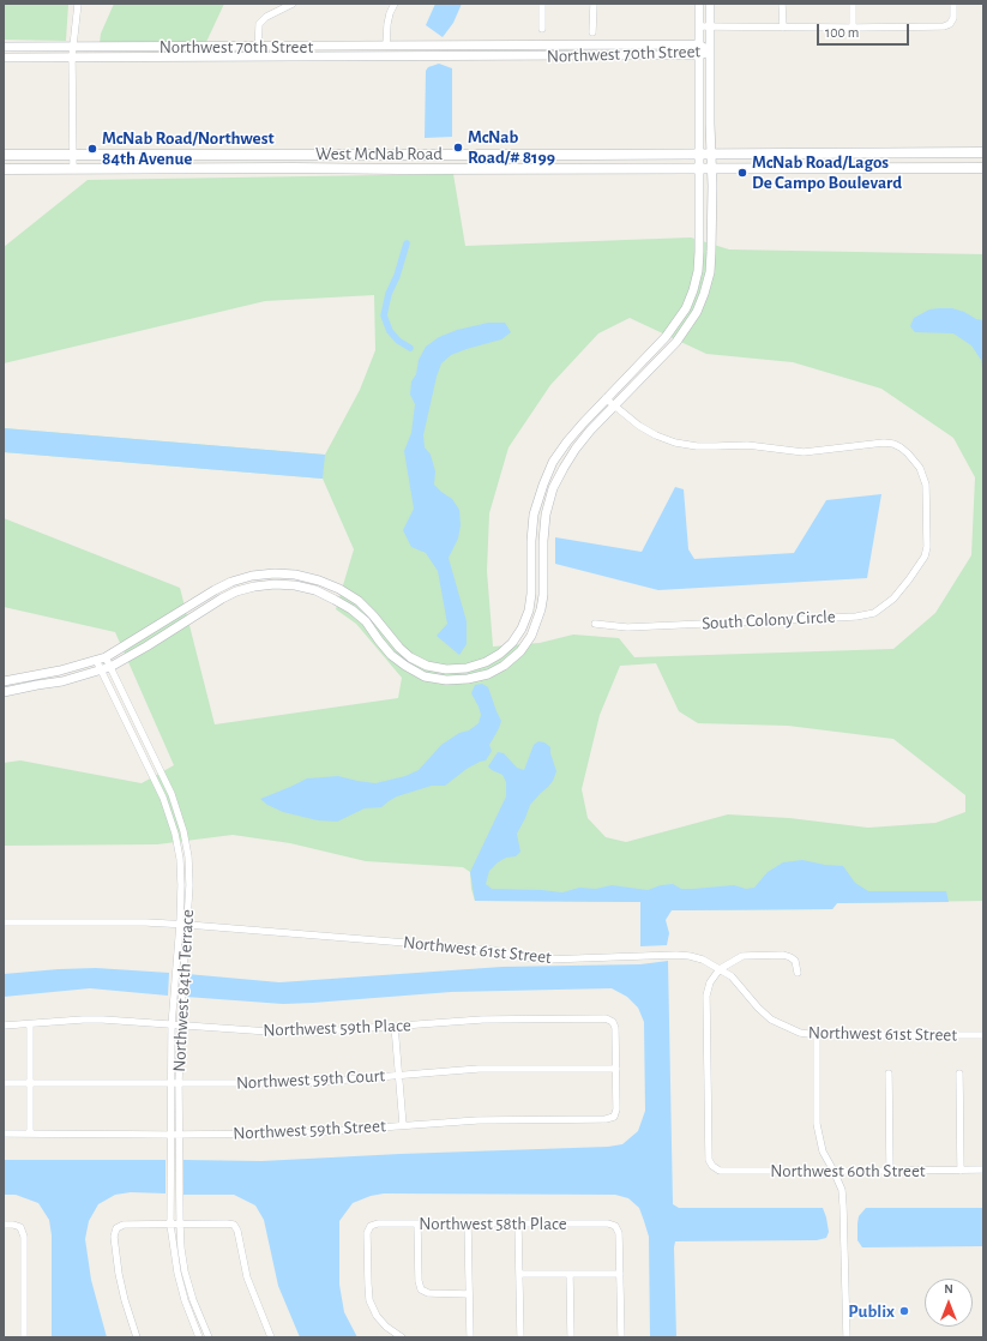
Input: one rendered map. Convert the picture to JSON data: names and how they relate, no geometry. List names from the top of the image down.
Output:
{
  "streets": {
    "main road": ["West McNab Road"],
    "street": [
      "Northwest 70th Street",
      "South Colony Circle",
      "Northwest 61st Street",
      "Northwest 84th Terrace",
      "Northwest 59th Place",
      "Northwest 59th Court",
      "Northwest 59th Street",
      "Northwest 60th Street",
      "Northwest 58th Place"
    ]
  },
  "crossings": [
    ["Northwest 61st Street", "Northwest 84th Terrace"],
    ["Northwest 61st Street", "Northwest 60th Street"],
    ["Northwest 84th Terrace", "Northwest 59th Place"],
    ["Northwest 84th Terrace", "Northwest 59th Court"],
    ["Northwest 84th Terrace", "Northwest 59th Street"],
    ["Northwest 59th Place", "Northwest 59th Court"],
    ["Northwest 59th Place", "Northwest 59th Street"],
    ["Northwest 59th Court", "Northwest 59th Street"]
  ],
  "places": [
    "McNab Road/# 8199",
    "McNab Road/Northwest 84th Avenue",
    "McNab Road/Lagos De Campo Boulevard",
    "Publix"
  ],
  "scale_bar": "100 m",
  "north": "top"
}
